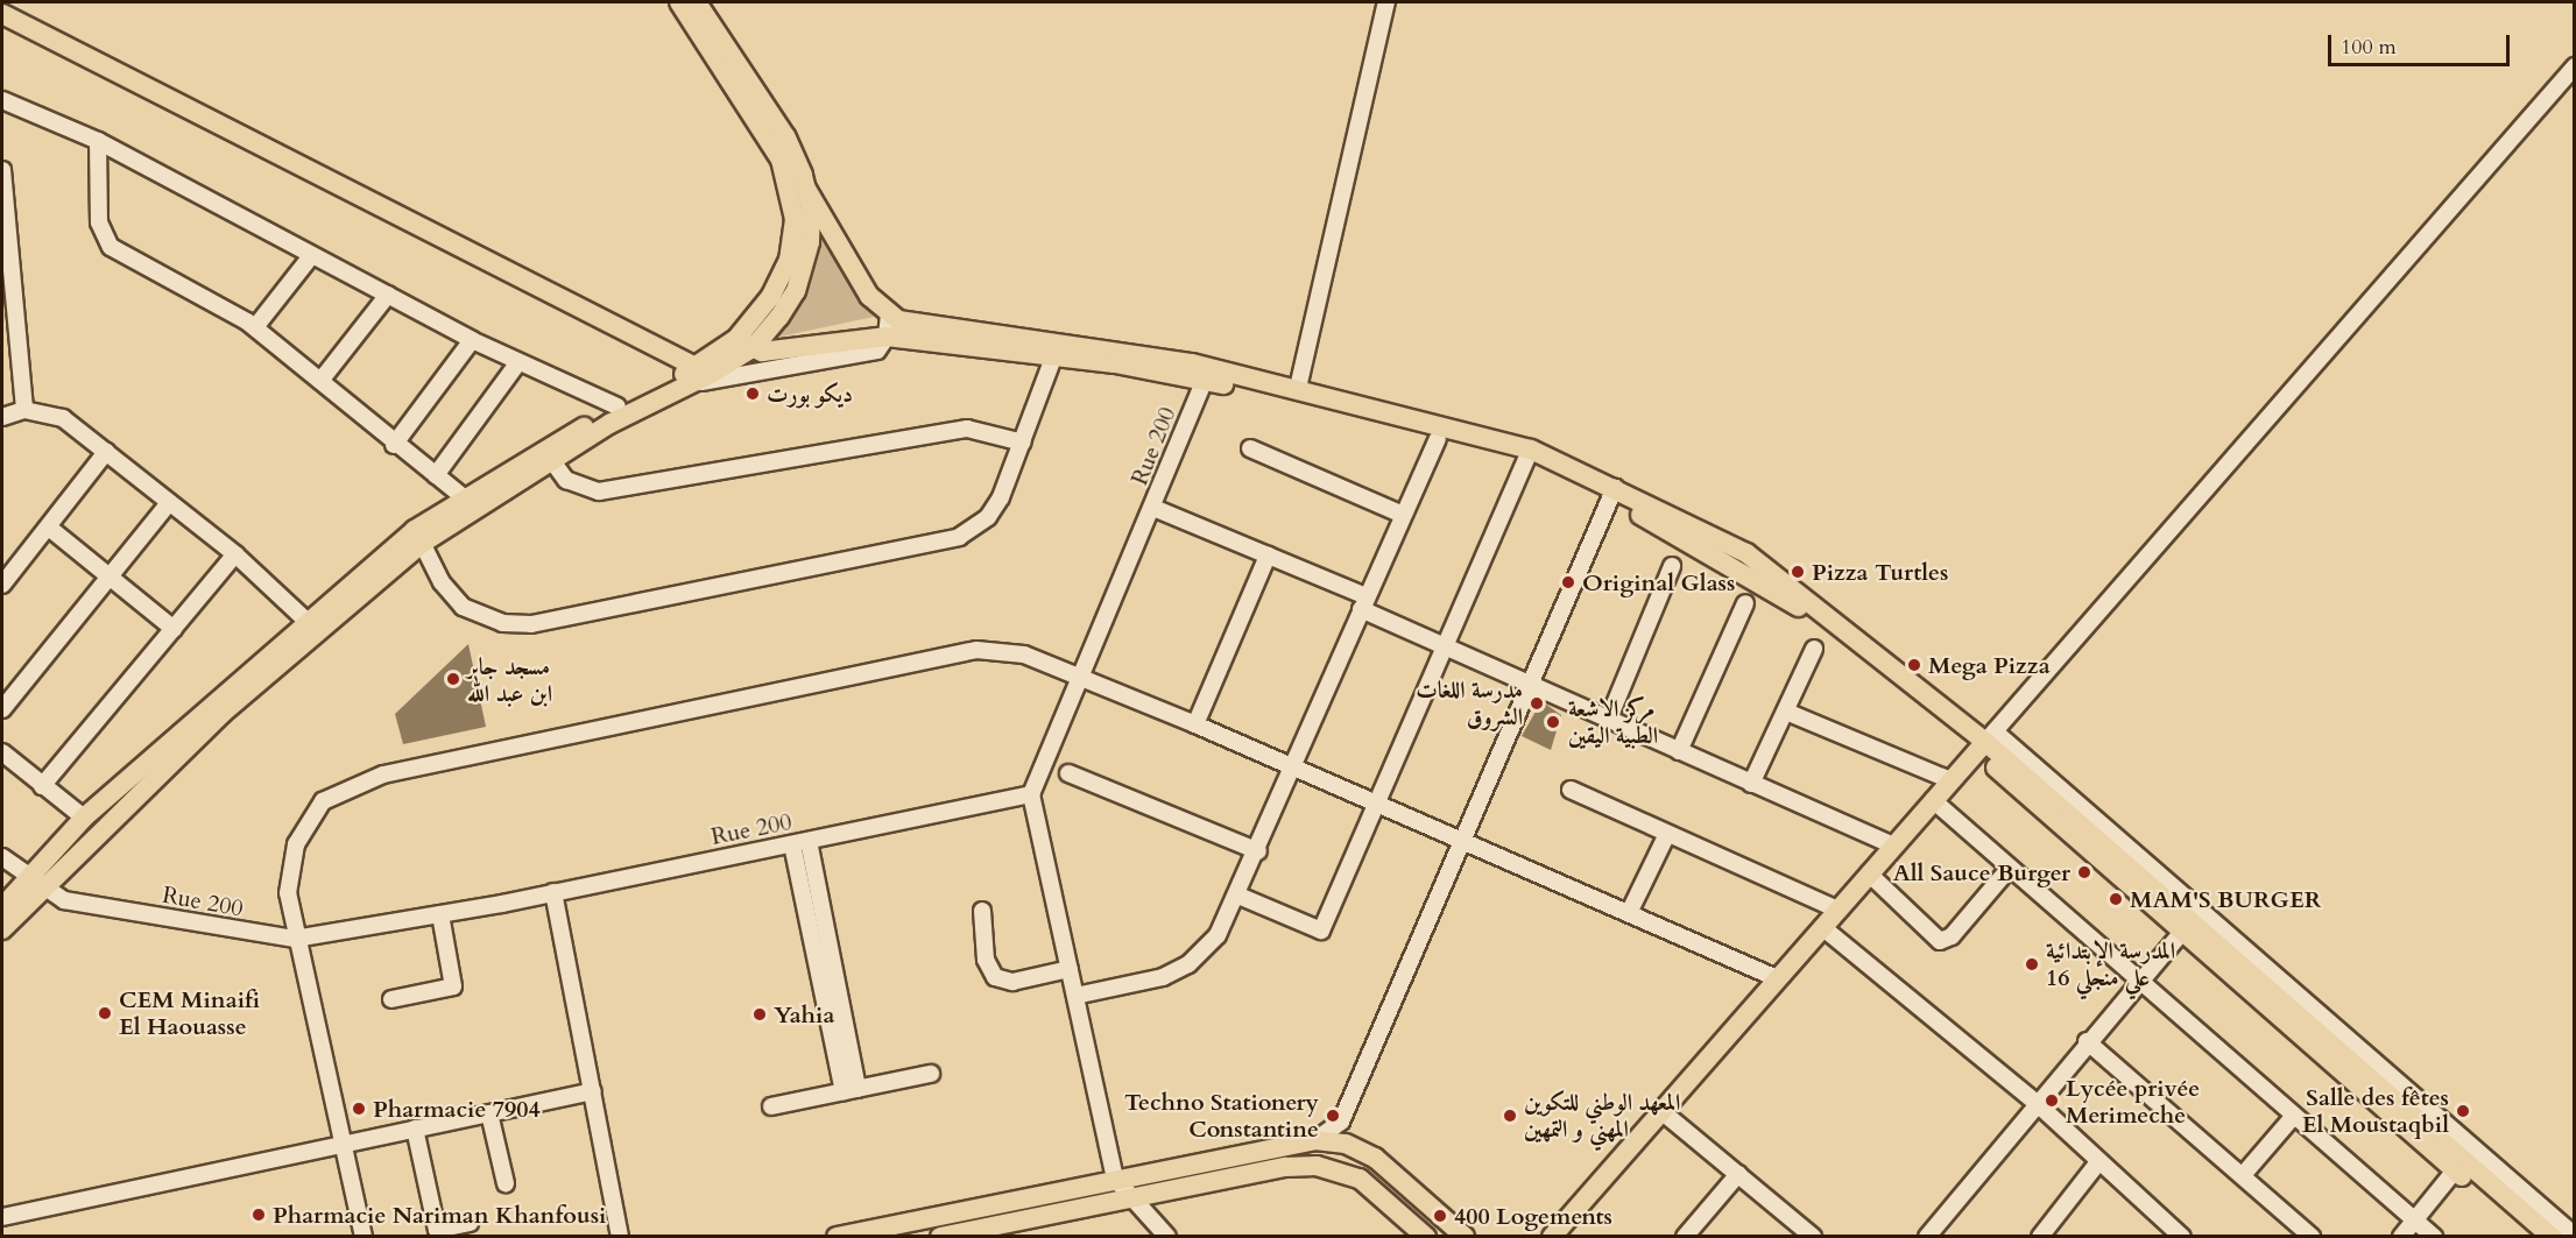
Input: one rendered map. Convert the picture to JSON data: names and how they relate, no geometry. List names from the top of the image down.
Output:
{
  "streets": {
    "street": ["Rue 200"]
  },
  "places": [
    "ديكو بورت",
    "Pizza Turtles",
    "Original Glass",
    "Mega Pizza",
    "مسجد جابر ابن عبد الله",
    "مدرسة اللغات الشروق",
    "مركز الاشعة الطبية اليقين",
    "All Sauce Burger",
    "MAM'S BURGER",
    "المدرسة الإبتدائية علي منجلي 16",
    "CEM Minaifi El Haouasse",
    "Yahia",
    "Lycée privée Merimeche",
    "Pharmacie 7904",
    "Salle des fêtes El Moustaqbil",
    "Techno Stationery Constantine",
    "المعهد الوطني للتكوين المهني و التمهين",
    "Pharmacie Nariman Khanfousi",
    "400 Logements"
  ],
  "scale_bar": "100 m"
}
